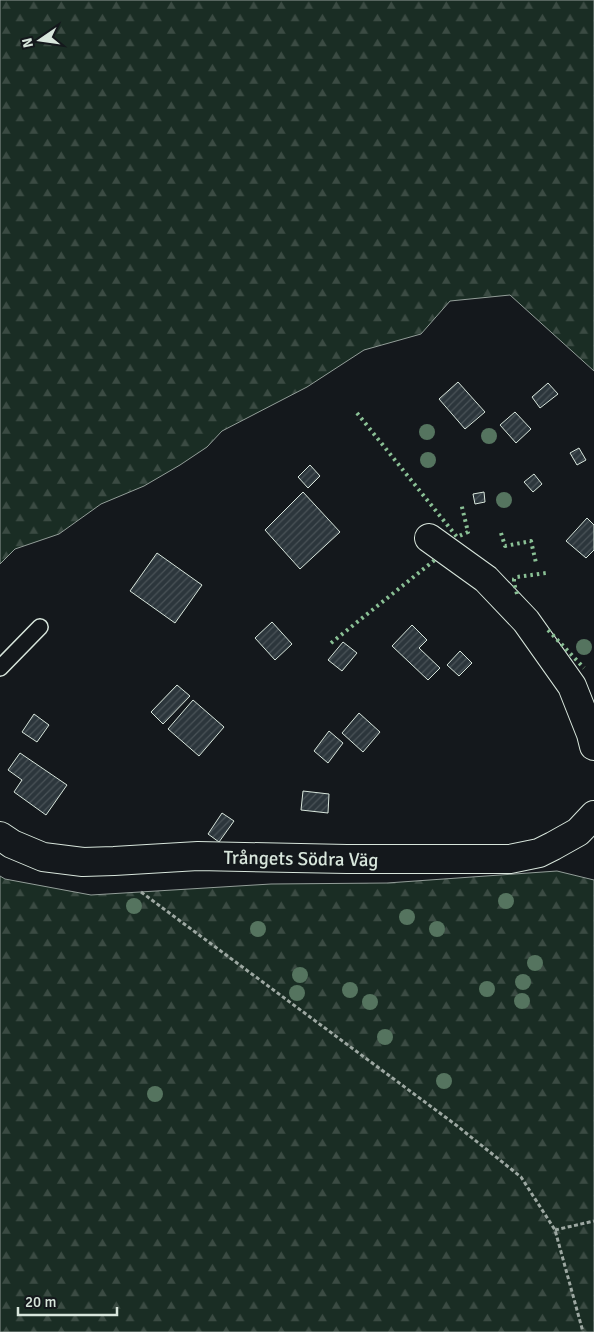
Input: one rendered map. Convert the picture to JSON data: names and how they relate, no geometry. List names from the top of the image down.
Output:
{
  "streets": {
    "street": ["Trångets Södra Väg"]
  },
  "scale_bar": "20 m",
  "north": "left"
}
